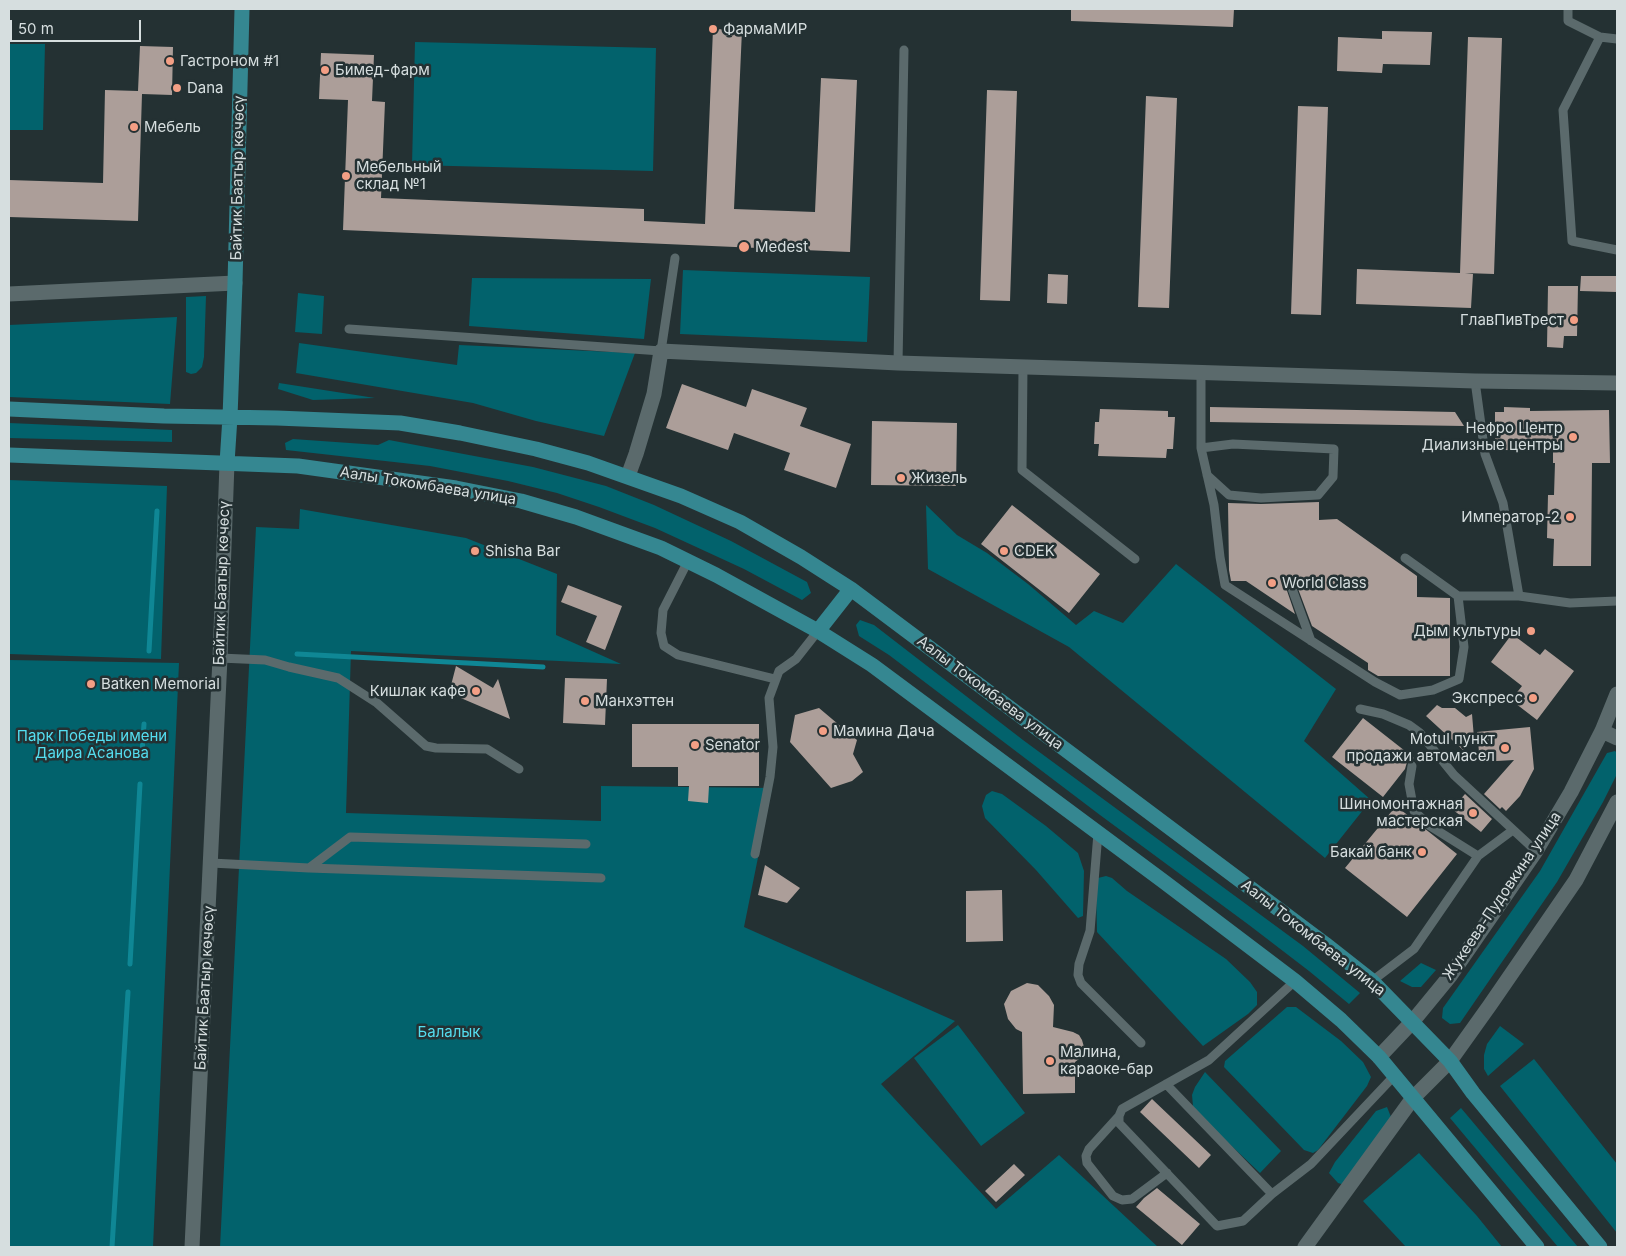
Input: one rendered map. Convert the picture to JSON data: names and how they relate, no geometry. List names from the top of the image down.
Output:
{
  "streets": {
    "main road": ["Байтик Баатыр көчөсү", "Аалы Токомбаева улица", "Жукеева-Пудовкина улица"]
  },
  "crossings": [
    ["Байтик Баатыр көчөсү", "Аалы Токомбаева улица"],
    ["Аалы Токомбаева улица", "Жукеева-Пудовкина улица"]
  ],
  "parks": ["Парк Победы имени Даира Асанова", "Балалык"],
  "places": [
    "ФармаМИР",
    "Гастроном #1",
    "Бимед-фарм",
    "Dana",
    "Мебель",
    "Мебельный склад №1",
    "Medest",
    "ГлавПивТрест",
    "Нефро Центр Диализные центры",
    "Жизель",
    "Император-2",
    "Shisha Bar",
    "CDEK",
    "World Class",
    "Дым культуры",
    "Batken Memorial",
    "Кишлак кафе",
    "Экспресс",
    "Манхэттен",
    "Мамина Дача",
    "Senator",
    "Motul пункт продажи автомасел",
    "Шиномонтажная мастерская",
    "Бакай банк",
    "Малина, караоке-бар"
  ],
  "scale_bar": "50 m"
}
